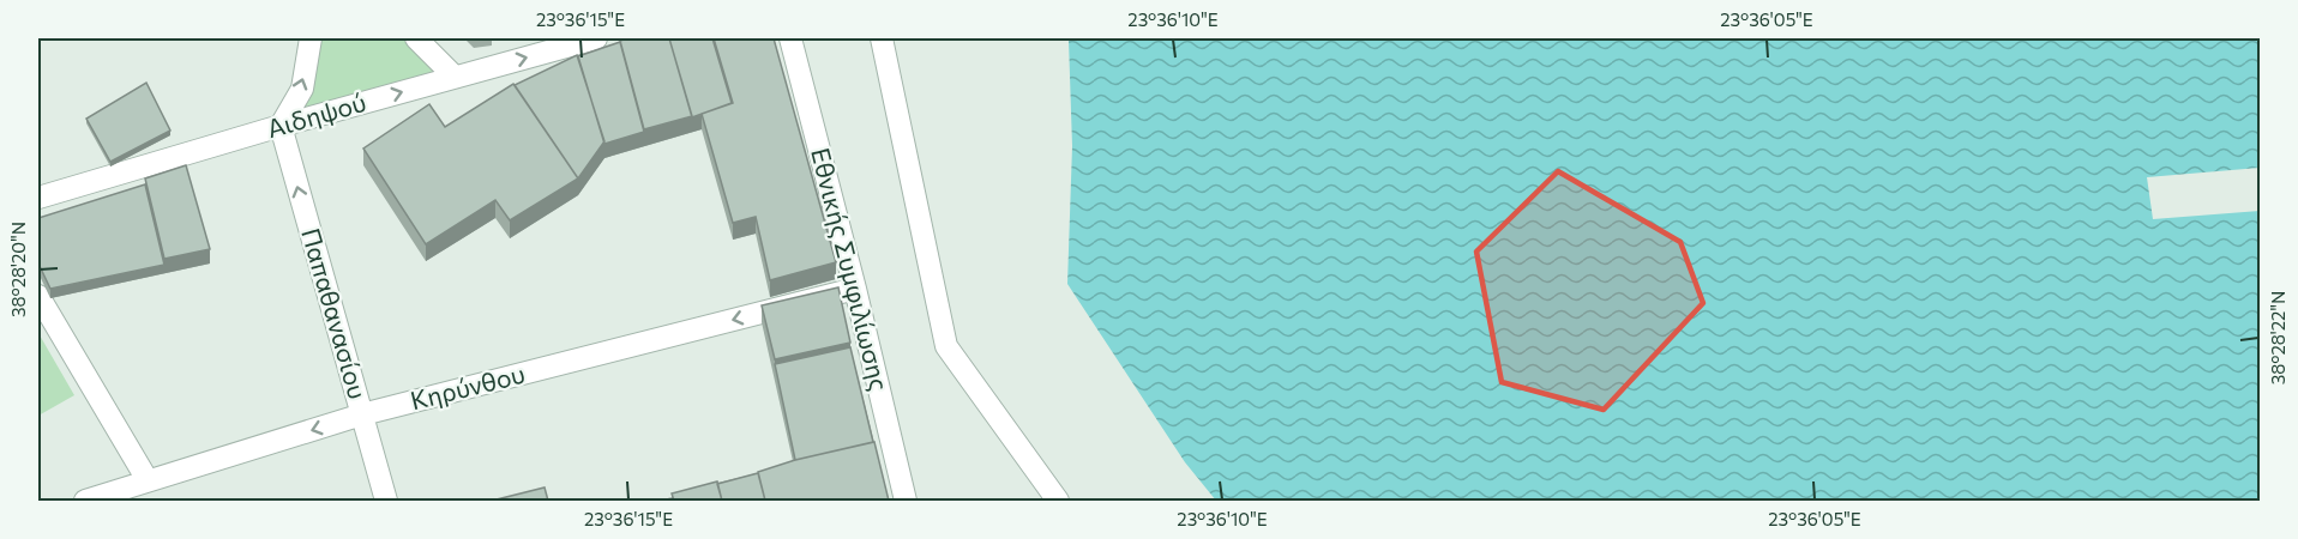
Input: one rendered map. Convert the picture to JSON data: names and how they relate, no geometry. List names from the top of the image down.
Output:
{
  "streets": {
    "street": [
      "Αιδηψού",
      "Εθνικής Συμφιλίωσης",
      "Παπαθανασίου",
      "Κηρύνθου"
    ]
  },
  "crossings": [
    ["Αιδηψού", "Παπαθανασίου"],
    ["Εθνικής Συμφιλίωσης", "Κηρύνθου"],
    ["Παπαθανασίου", "Κηρύνθου"]
  ],
  "one_way": ["Αιδηψού", "Παπαθανασίου", "Κηρύνθου"],
  "coordinates": [
    "23°36'15\"E",
    "23°36'10\"E",
    "23°36'05\"E",
    "38°28'20\"N",
    "38°28'22\"N"
  ]
}
